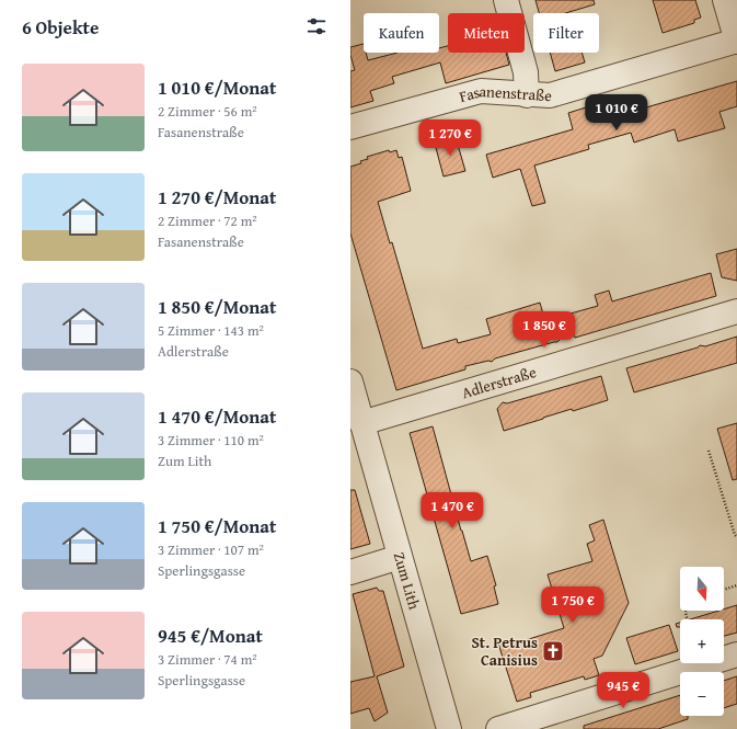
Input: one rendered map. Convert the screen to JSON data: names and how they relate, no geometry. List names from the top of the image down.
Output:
{
  "streets": {
    "street": ["Fasanenstraße", "Adlerstraße", "Zum Lith"]
  },
  "crossings": [
    ["Adlerstraße", "Zum Lith"]
  ],
  "places": {
    "church": ["St. Petrus Canisius"]
  },
  "north": "bottom",
  "page": {
    "heading": "6 Objekte",
    "chip": ["Kaufen", "Mieten", "Filter"],
    "list": [
      {
        "name": "1 010 €/Monat",
        "note": "2 Zimmer · 56 m² · Fasanenstraße"
      },
      {
        "name": "1 270 €/Monat",
        "note": "2 Zimmer · 72 m² · Fasanenstraße"
      },
      {
        "name": "1 850 €/Monat",
        "note": "5 Zimmer · 143 m² · Adlerstraße"
      },
      {
        "name": "1 470 €/Monat",
        "note": "3 Zimmer · 110 m² · Zum Lith"
      },
      {
        "name": "1 750 €/Monat",
        "note": "3 Zimmer · 107 m² · Sperlingsgasse"
      },
      {
        "name": "945 €/Monat",
        "note": "3 Zimmer · 74 m² · Sperlingsgasse"
      }
    ],
    "price": [
      "1 010 €",
      "1 270 €",
      "1 850 €",
      "1 470 €",
      "1 750 €",
      "945 €"
    ],
    "map_buttons": ["+", "−"]
  }
}
